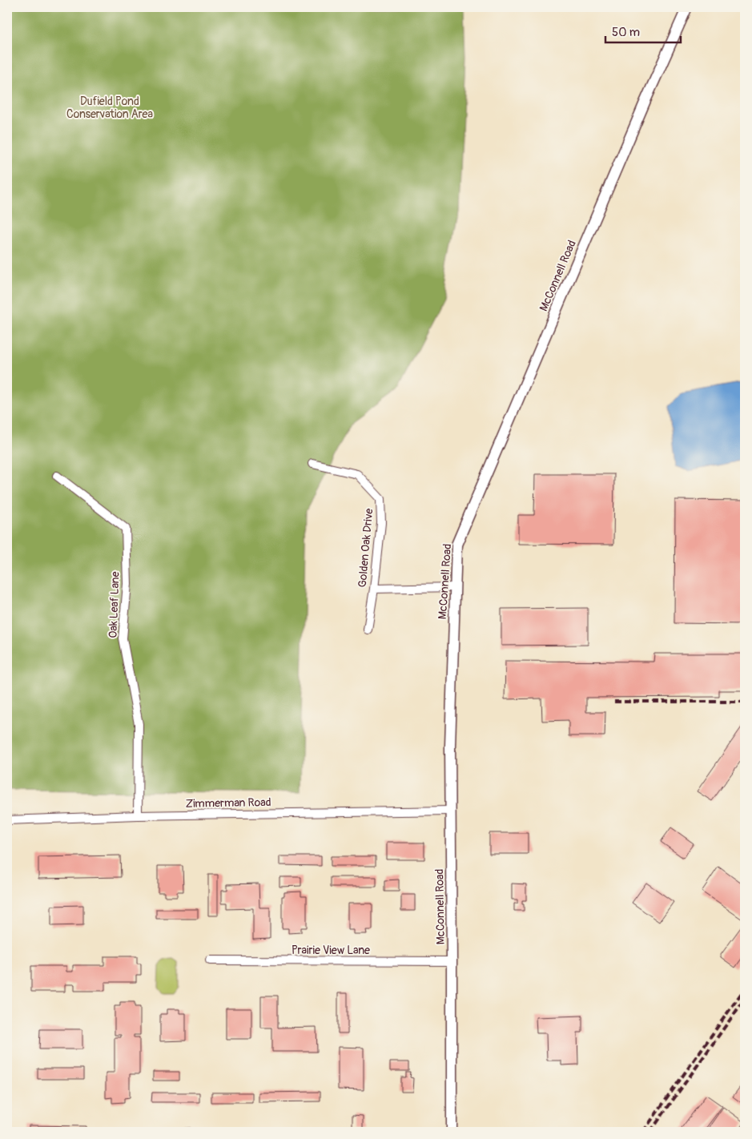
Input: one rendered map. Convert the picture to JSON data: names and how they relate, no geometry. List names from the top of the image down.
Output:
{
  "streets": {
    "street": [
      "McConnell Road",
      "Golden Oak Drive",
      "Oak Leaf Lane",
      "Zimmerman Road",
      "Prairie View Lane"
    ]
  },
  "crossings": [
    ["McConnell Road", "Zimmerman Road"],
    ["McConnell Road", "Prairie View Lane"],
    ["Oak Leaf Lane", "Zimmerman Road"]
  ],
  "parks": ["Dufield Pond Conservation Area"],
  "scale_bar": "50 m"
}
